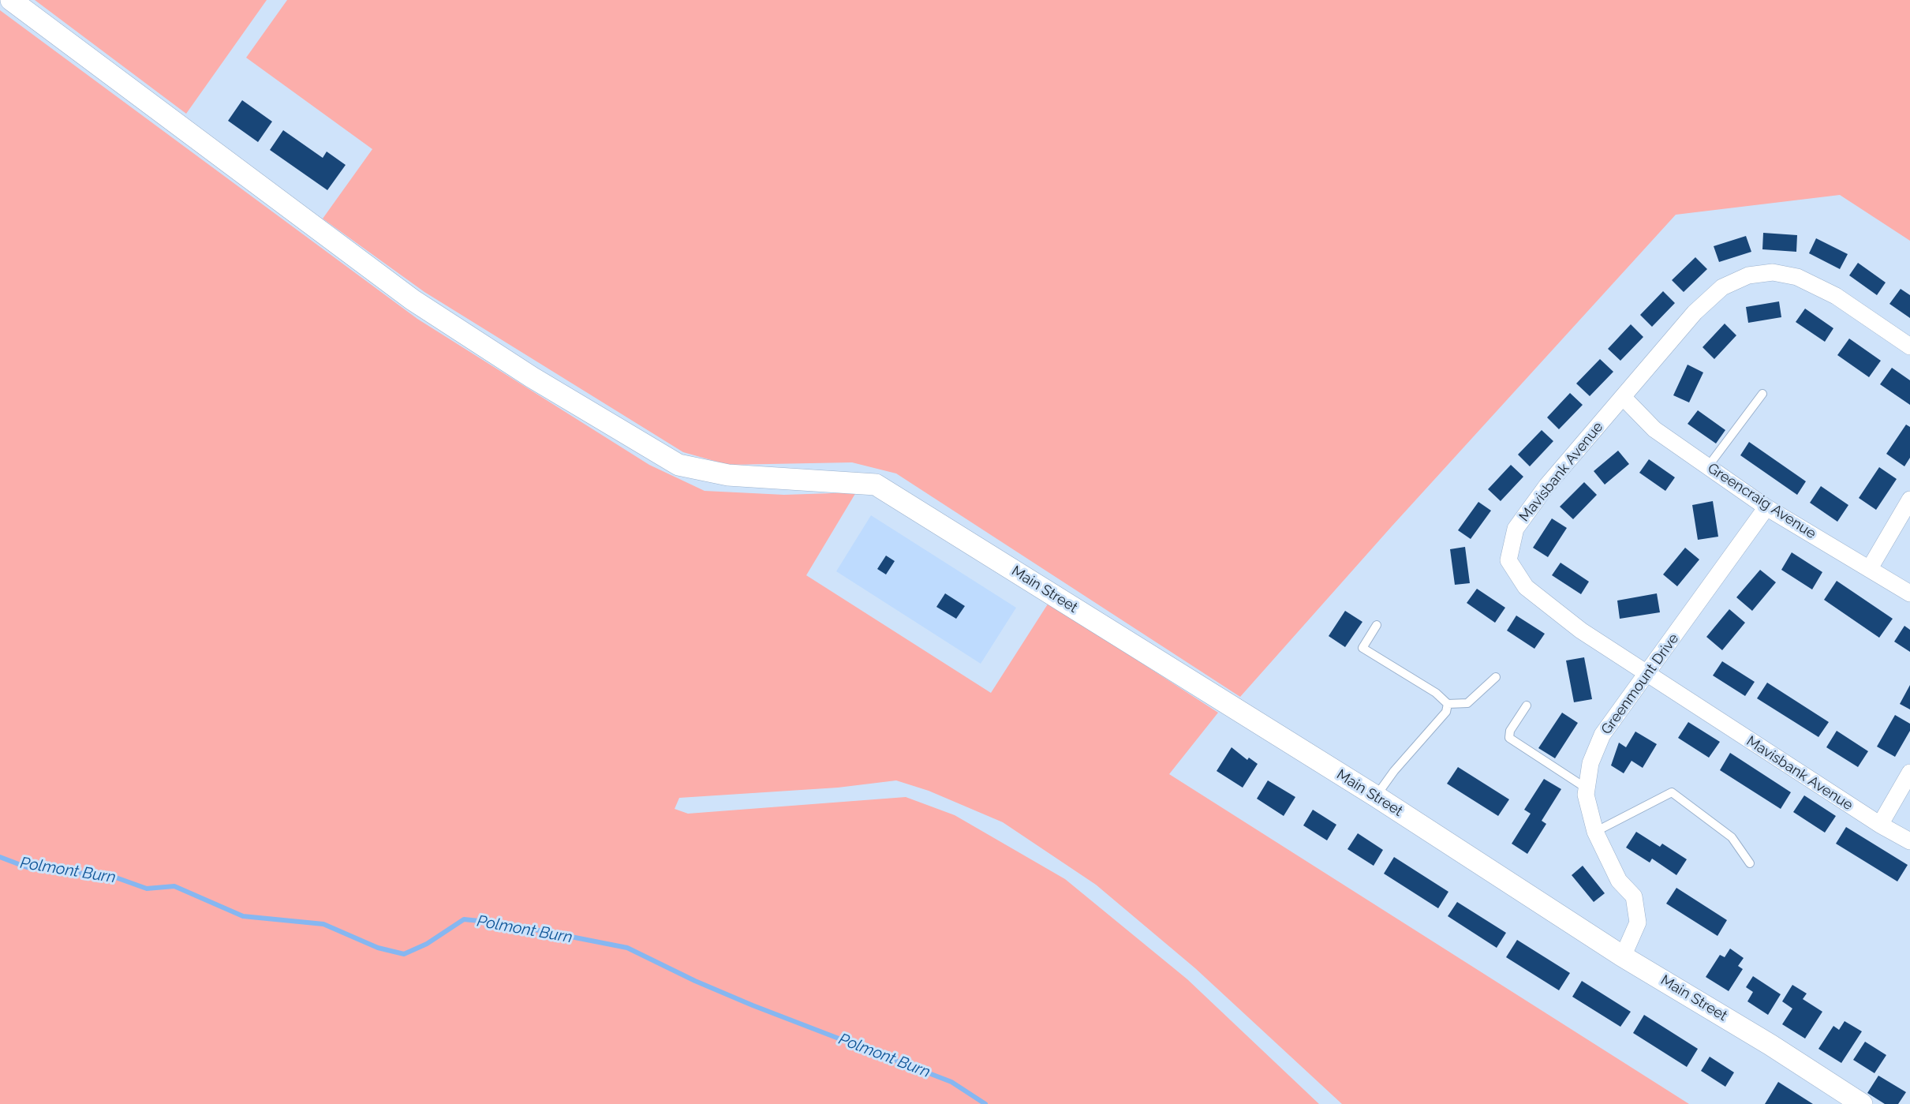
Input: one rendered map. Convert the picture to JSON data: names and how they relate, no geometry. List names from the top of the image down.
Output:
{
  "streets": {
    "street": [
      "Mavisbank Avenue",
      "Greencraig Avenue",
      "Main Street",
      "Greenmount Drive"
    ]
  },
  "crossings": [
    ["Mavisbank Avenue", "Greencraig Avenue"],
    ["Mavisbank Avenue", "Greenmount Drive"],
    ["Greencraig Avenue", "Greenmount Drive"],
    ["Main Street", "Greenmount Drive"]
  ],
  "water": ["Polmont Burn"]
}
